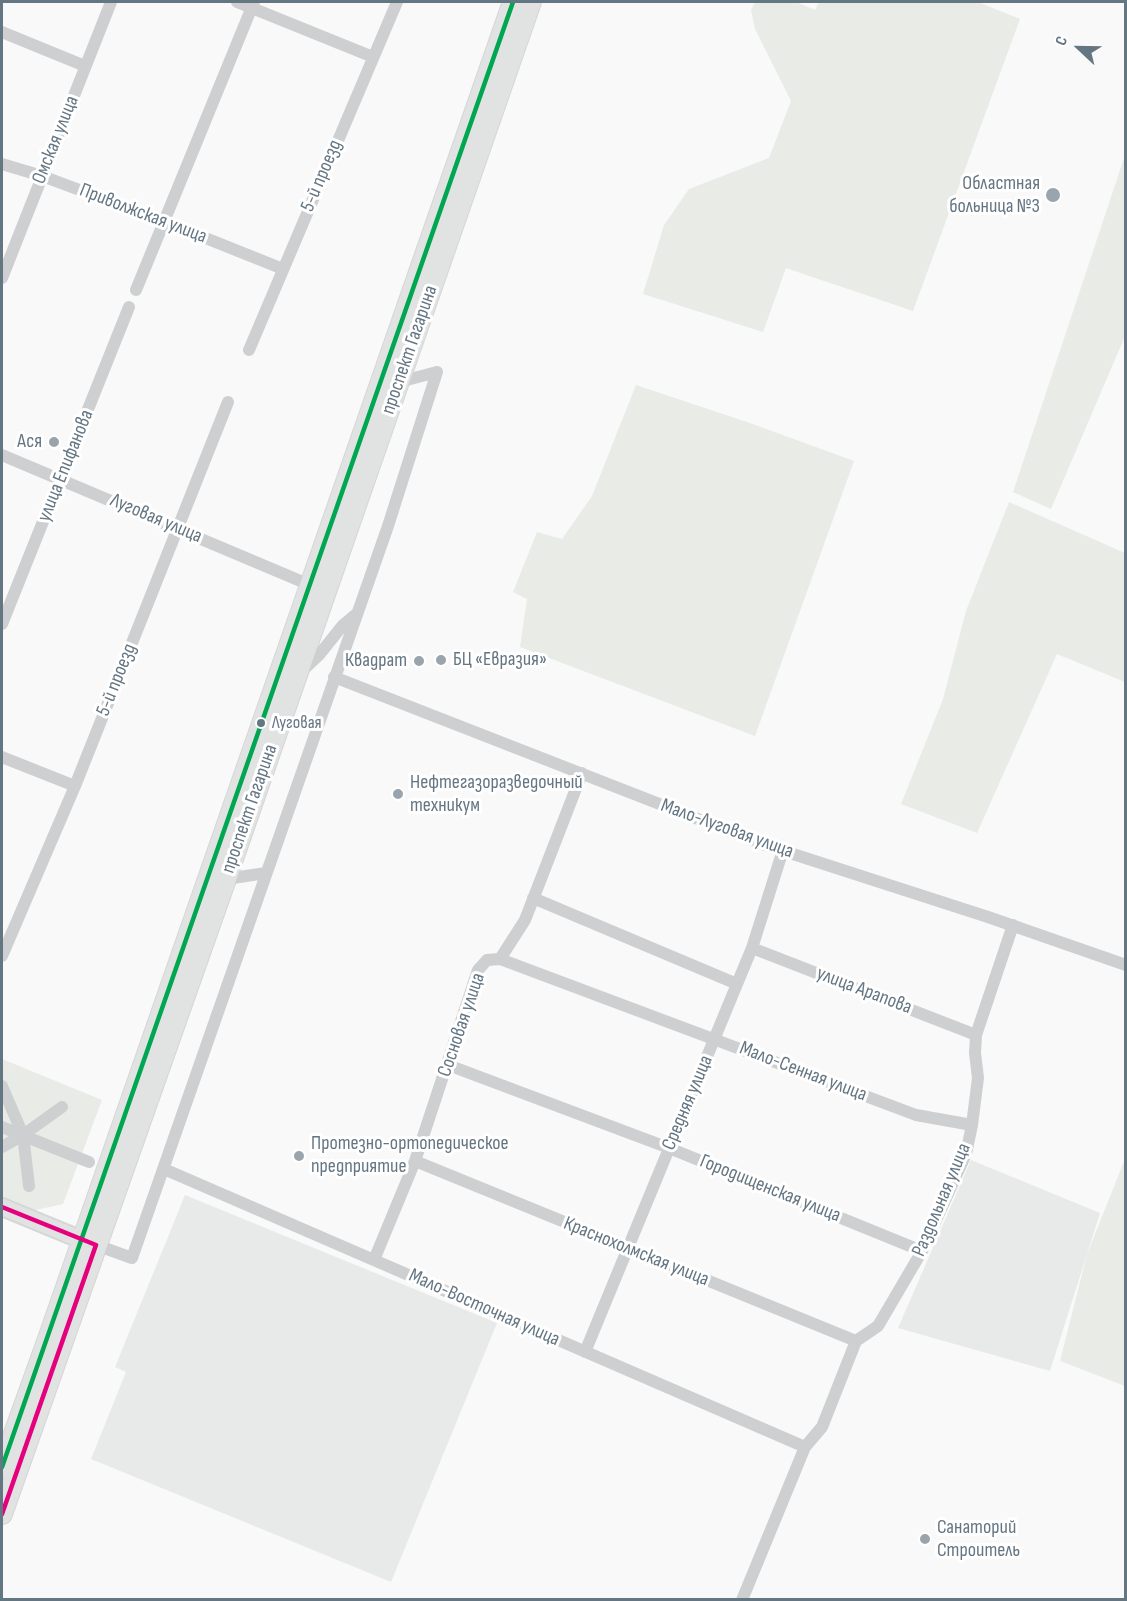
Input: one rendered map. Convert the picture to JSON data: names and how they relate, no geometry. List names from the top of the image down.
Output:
{
  "streets": {
    "main road": ["проспект Гагарина"],
    "street": [
      "Омская улица",
      "5-й проезд",
      "Приволжская улица",
      "улица Епифанова",
      "Луговая улица",
      "Мало-Луговая улица",
      "улица Арапова",
      "Сосновая улица",
      "Мало-Сенная улица",
      "Средняя улица",
      "Городищенская улица",
      "Раздольная улица",
      "Краснохолмская улица",
      "Мало-Восточная улица"
    ]
  },
  "crossings": [
    ["Омская улица", "Приволжская улица"],
    ["5-й проезд", "Приволжская улица"],
    ["5-й проезд", "Луговая улица"],
    ["проспект Гагарина", "Луговая улица"],
    ["улица Епифанова", "Луговая улица"],
    ["Мало-Луговая улица", "Сосновая улица"],
    ["Мало-Луговая улица", "Средняя улица"],
    ["Мало-Луговая улица", "Раздольная улица"],
    ["улица Арапова", "Средняя улица"],
    ["улица Арапова", "Раздольная улица"],
    ["Сосновая улица", "Мало-Сенная улица"],
    ["Сосновая улица", "Городищенская улица"],
    ["Сосновая улица", "Краснохолмская улица"],
    ["Сосновая улица", "Мало-Восточная улица"],
    ["Мало-Сенная улица", "Средняя улица"],
    ["Мало-Сенная улица", "Раздольная улица"],
    ["Средняя улица", "Городищенская улица"],
    ["Средняя улица", "Краснохолмская улица"],
    ["Средняя улица", "Мало-Восточная улица"],
    ["Городищенская улица", "Раздольная улица"],
    ["Раздольная улица", "Краснохолмская улица"]
  ],
  "places": [
    "Областная больница №3",
    "Ася",
    "БЦ «Евразия»",
    "Квадрат",
    "Луговая",
    "Нефтегазоразведочный техникум",
    "Протезно-ортопедическое предприятие",
    "Санаторий Строитель"
  ],
  "north": "left"
}
